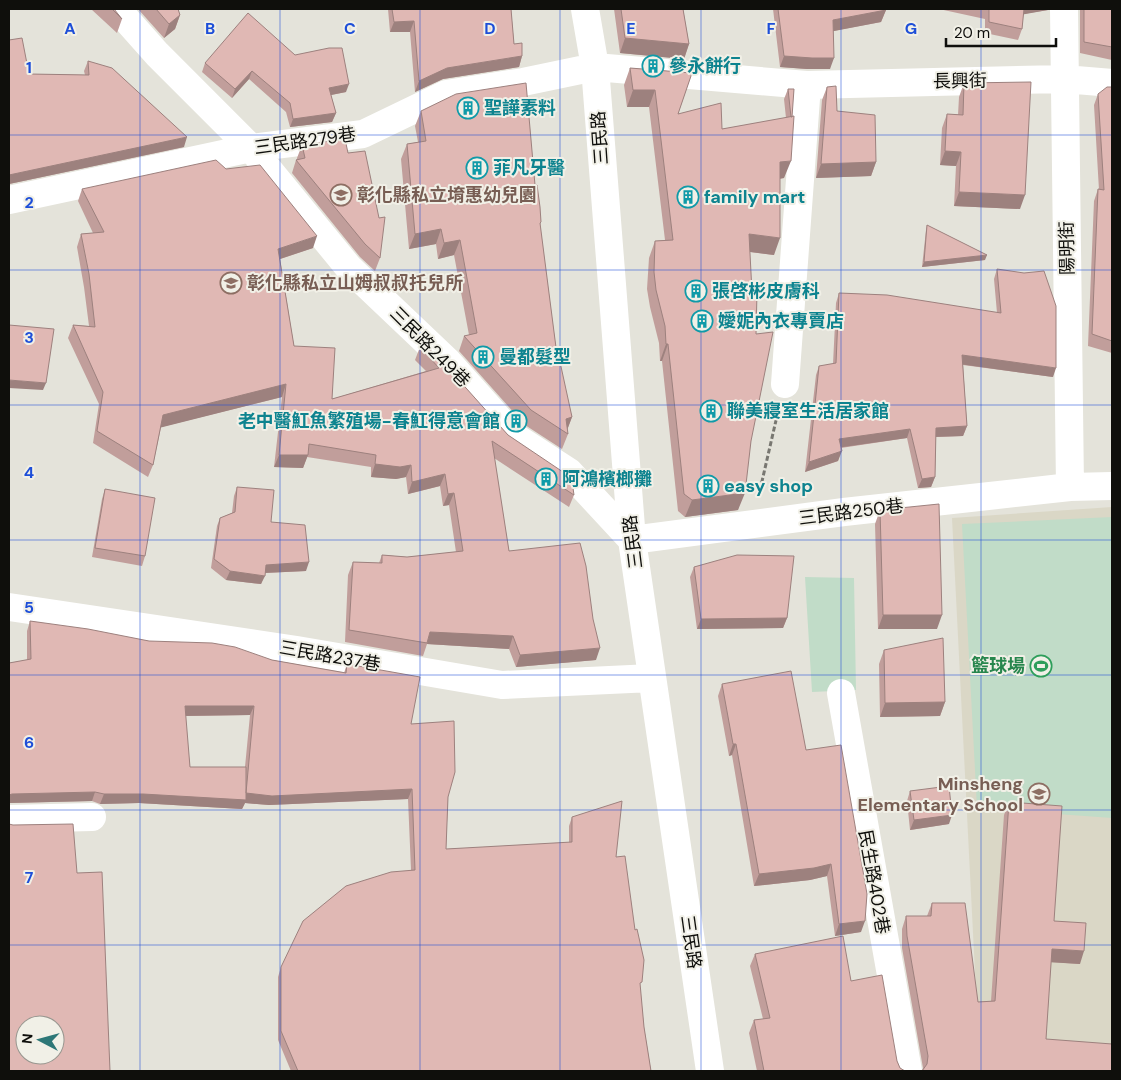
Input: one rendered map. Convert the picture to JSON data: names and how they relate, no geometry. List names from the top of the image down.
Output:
{
  "streets": {
    "street": [
      "長興街",
      "三民路",
      "三民路279巷",
      "陽明街",
      "三民路249巷",
      "三民路250巷",
      "三民路237巷",
      "民生路402巷"
    ]
  },
  "crossings": [
    ["長興街", "三民路"],
    ["長興街", "三民路279巷"],
    ["長興街", "陽明街"],
    ["三民路", "三民路279巷"],
    ["三民路", "三民路249巷"],
    ["三民路", "三民路250巷"],
    ["三民路", "三民路237巷"],
    ["三民路279巷", "三民路249巷"],
    ["陽明街", "三民路250巷"],
    ["三民路249巷", "三民路250巷"]
  ],
  "places": {
    "building": [
      "參永餅行",
      "聖譁素料",
      "菲凡牙醫",
      "family mart",
      "張啓彬皮膚科",
      "嬡妮內衣專賣店",
      "曼都髮型",
      "聯美寢室生活居家館",
      "老中醫魟魚繁殖場-春魟得意會館",
      "阿鴻檳榔攤",
      "easy shop"
    ],
    "school or university": ["彰化縣私立堉惠幼兒園", "彰化縣私立山姆叔叔托兒所", "Minsheng Elementary School"],
    "sports": ["籃球場"]
  },
  "scale_bar": "20 m",
  "north": "left",
  "grid": {
    "columns": [
      "A",
      "B",
      "C",
      "D",
      "E",
      "F",
      "G"
    ],
    "rows": [
      "1",
      "2",
      "3",
      "4",
      "5",
      "6",
      "7"
    ]
  }
}
